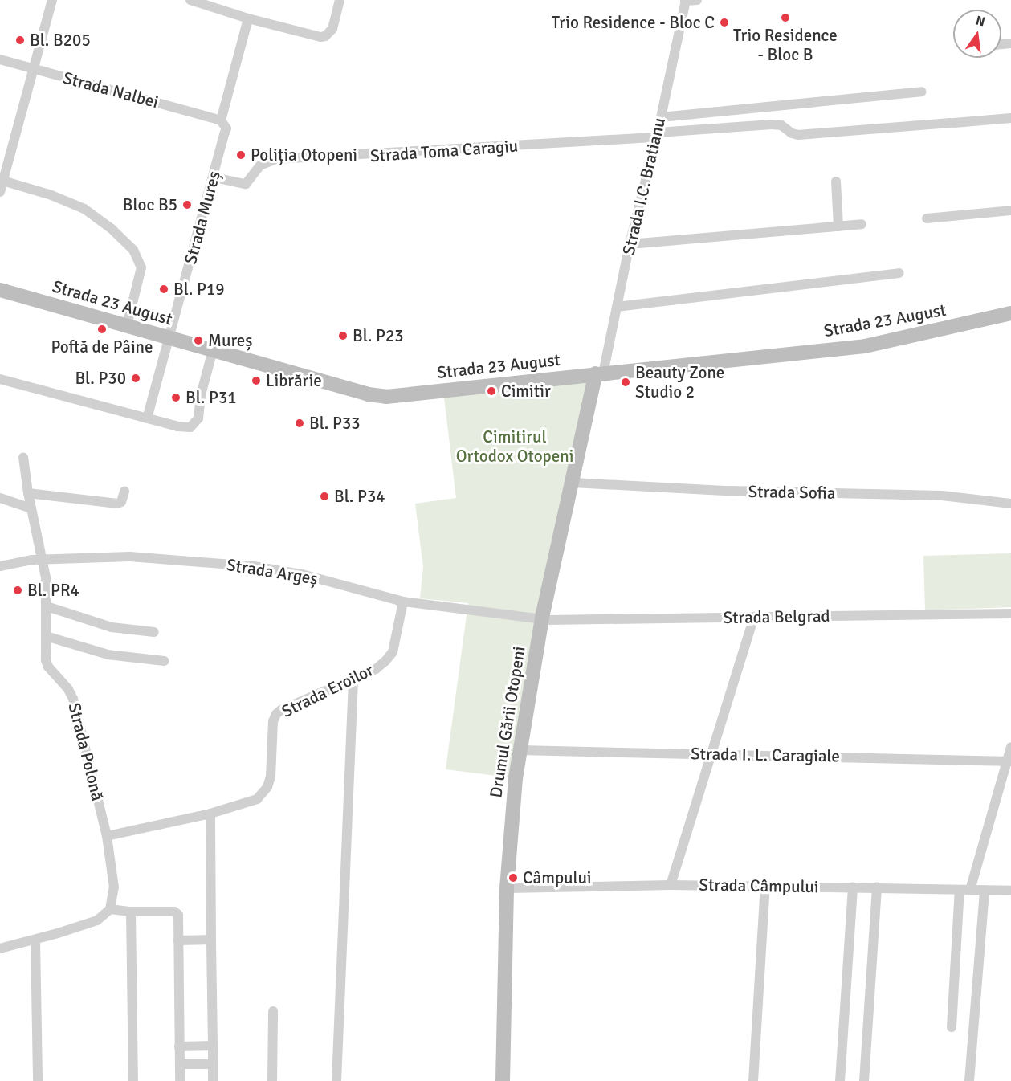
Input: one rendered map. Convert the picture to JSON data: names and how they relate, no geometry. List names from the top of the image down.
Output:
{
  "streets": {
    "main road": ["Strada 23 August", "Drumul Gării Otopeni"],
    "street": [
      "Strada Nalbei",
      "Strada Toma Caragiu",
      "Strada I.C. Bratianu",
      "Strada Mureș",
      "Strada Sofia",
      "Strada Argeș",
      "Strada Belgrad",
      "Strada Eroilor",
      "Strada Polonă",
      "Strada I. L. Caragiale",
      "Strada Câmpului"
    ]
  },
  "crossings": [
    ["Strada Nalbei", "Strada Mureș"],
    ["Strada Toma Caragiu", "Strada I.C. Bratianu"],
    ["Strada Toma Caragiu", "Strada Mureș"],
    ["Strada I.C. Bratianu", "Strada 23 August"],
    ["Strada I.C. Bratianu", "Drumul Gării Otopeni"],
    ["Strada Mureș", "Strada 23 August"],
    ["Strada 23 August", "Drumul Gării Otopeni"],
    ["Strada Sofia", "Drumul Gării Otopeni"],
    ["Strada Argeș", "Strada Belgrad"],
    ["Strada Argeș", "Strada Eroilor"],
    ["Strada Argeș", "Drumul Gării Otopeni"],
    ["Strada Argeș", "Strada Polonă"],
    ["Strada Belgrad", "Drumul Gării Otopeni"],
    ["Strada Eroilor", "Strada Polonă"],
    ["Drumul Gării Otopeni", "Strada I. L. Caragiale"],
    ["Drumul Gării Otopeni", "Strada Câmpului"]
  ],
  "parks": ["Cimitirul Ortodox Otopeni"],
  "places": [
    "Trio Residence - Bloc B",
    "Trio Residence - Bloc C",
    "Bl. B205",
    "Poliția Otopeni",
    "Bloc B5",
    "Bl. P19",
    "Poftă de Pâine",
    "Bl. P23",
    "Mureș",
    "Bl. P30",
    "Librărie",
    "Beauty Zone Studio 2",
    "Cimitir",
    "Bl. P31",
    "Bl. P33",
    "Bl. P34",
    "Bl. PR4",
    "Câmpului"
  ],
  "north": "top"
}
